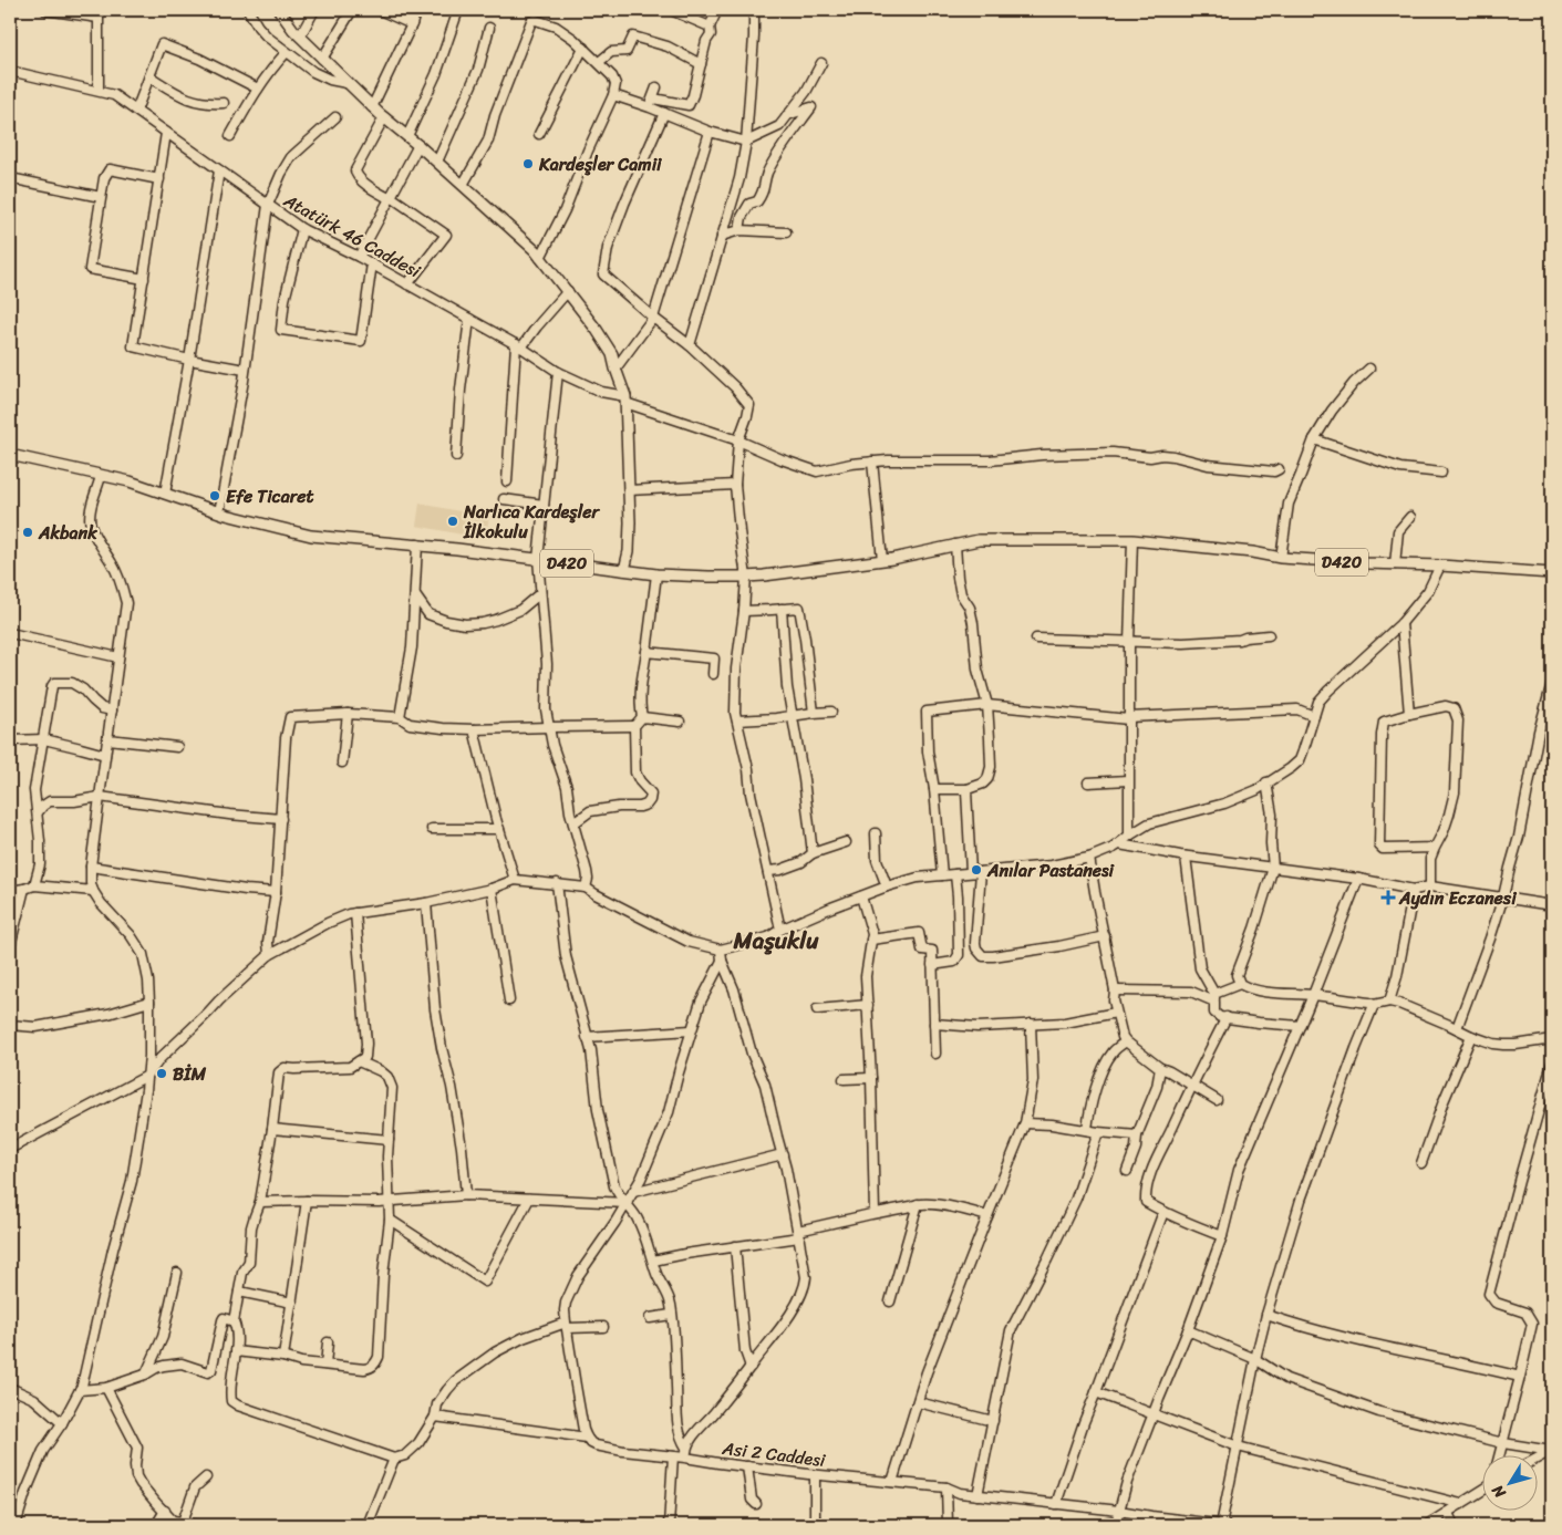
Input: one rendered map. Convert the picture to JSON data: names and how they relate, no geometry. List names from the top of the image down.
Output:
{
  "streets": {
    "main road": ["D420"],
    "street": ["Atatürk 46 Caddesi", "Asi 2 Caddesi"]
  },
  "districts": ["Maşuklu"],
  "places": {
    "other": [
      "Kardeşler Camii",
      "Efe Ticaret",
      "Narlıca Kardeşler İlkokulu",
      "Akbank",
      "Anılar Pastanesi",
      "BİM"
    ],
    "health": ["Aydın Eczanesi"]
  },
  "north": "bottom left"
}
